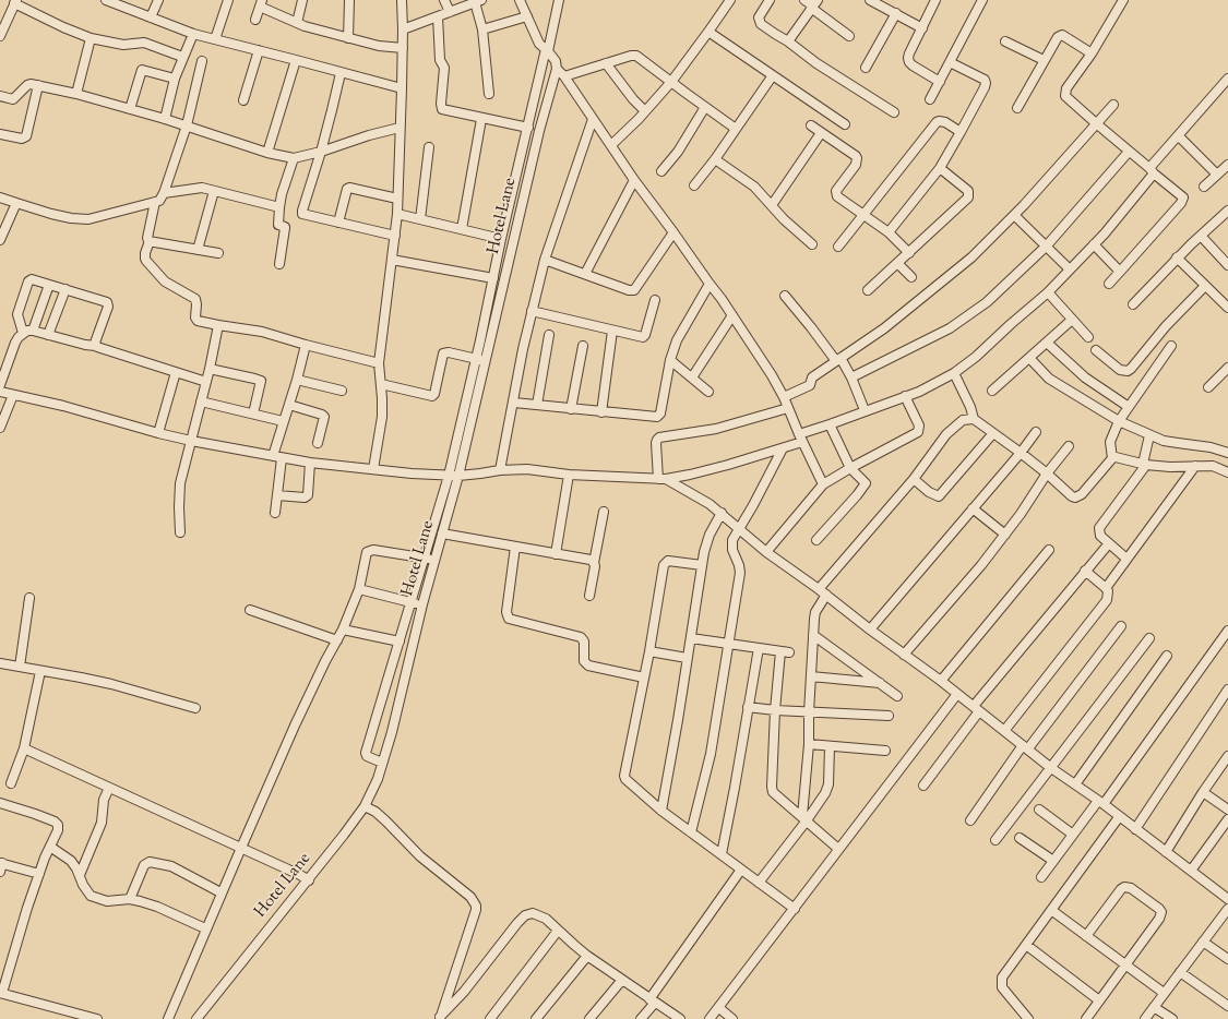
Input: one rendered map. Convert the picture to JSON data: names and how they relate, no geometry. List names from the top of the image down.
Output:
{
  "streets": {
    "street": ["Hotel Lane"]
  }
}
